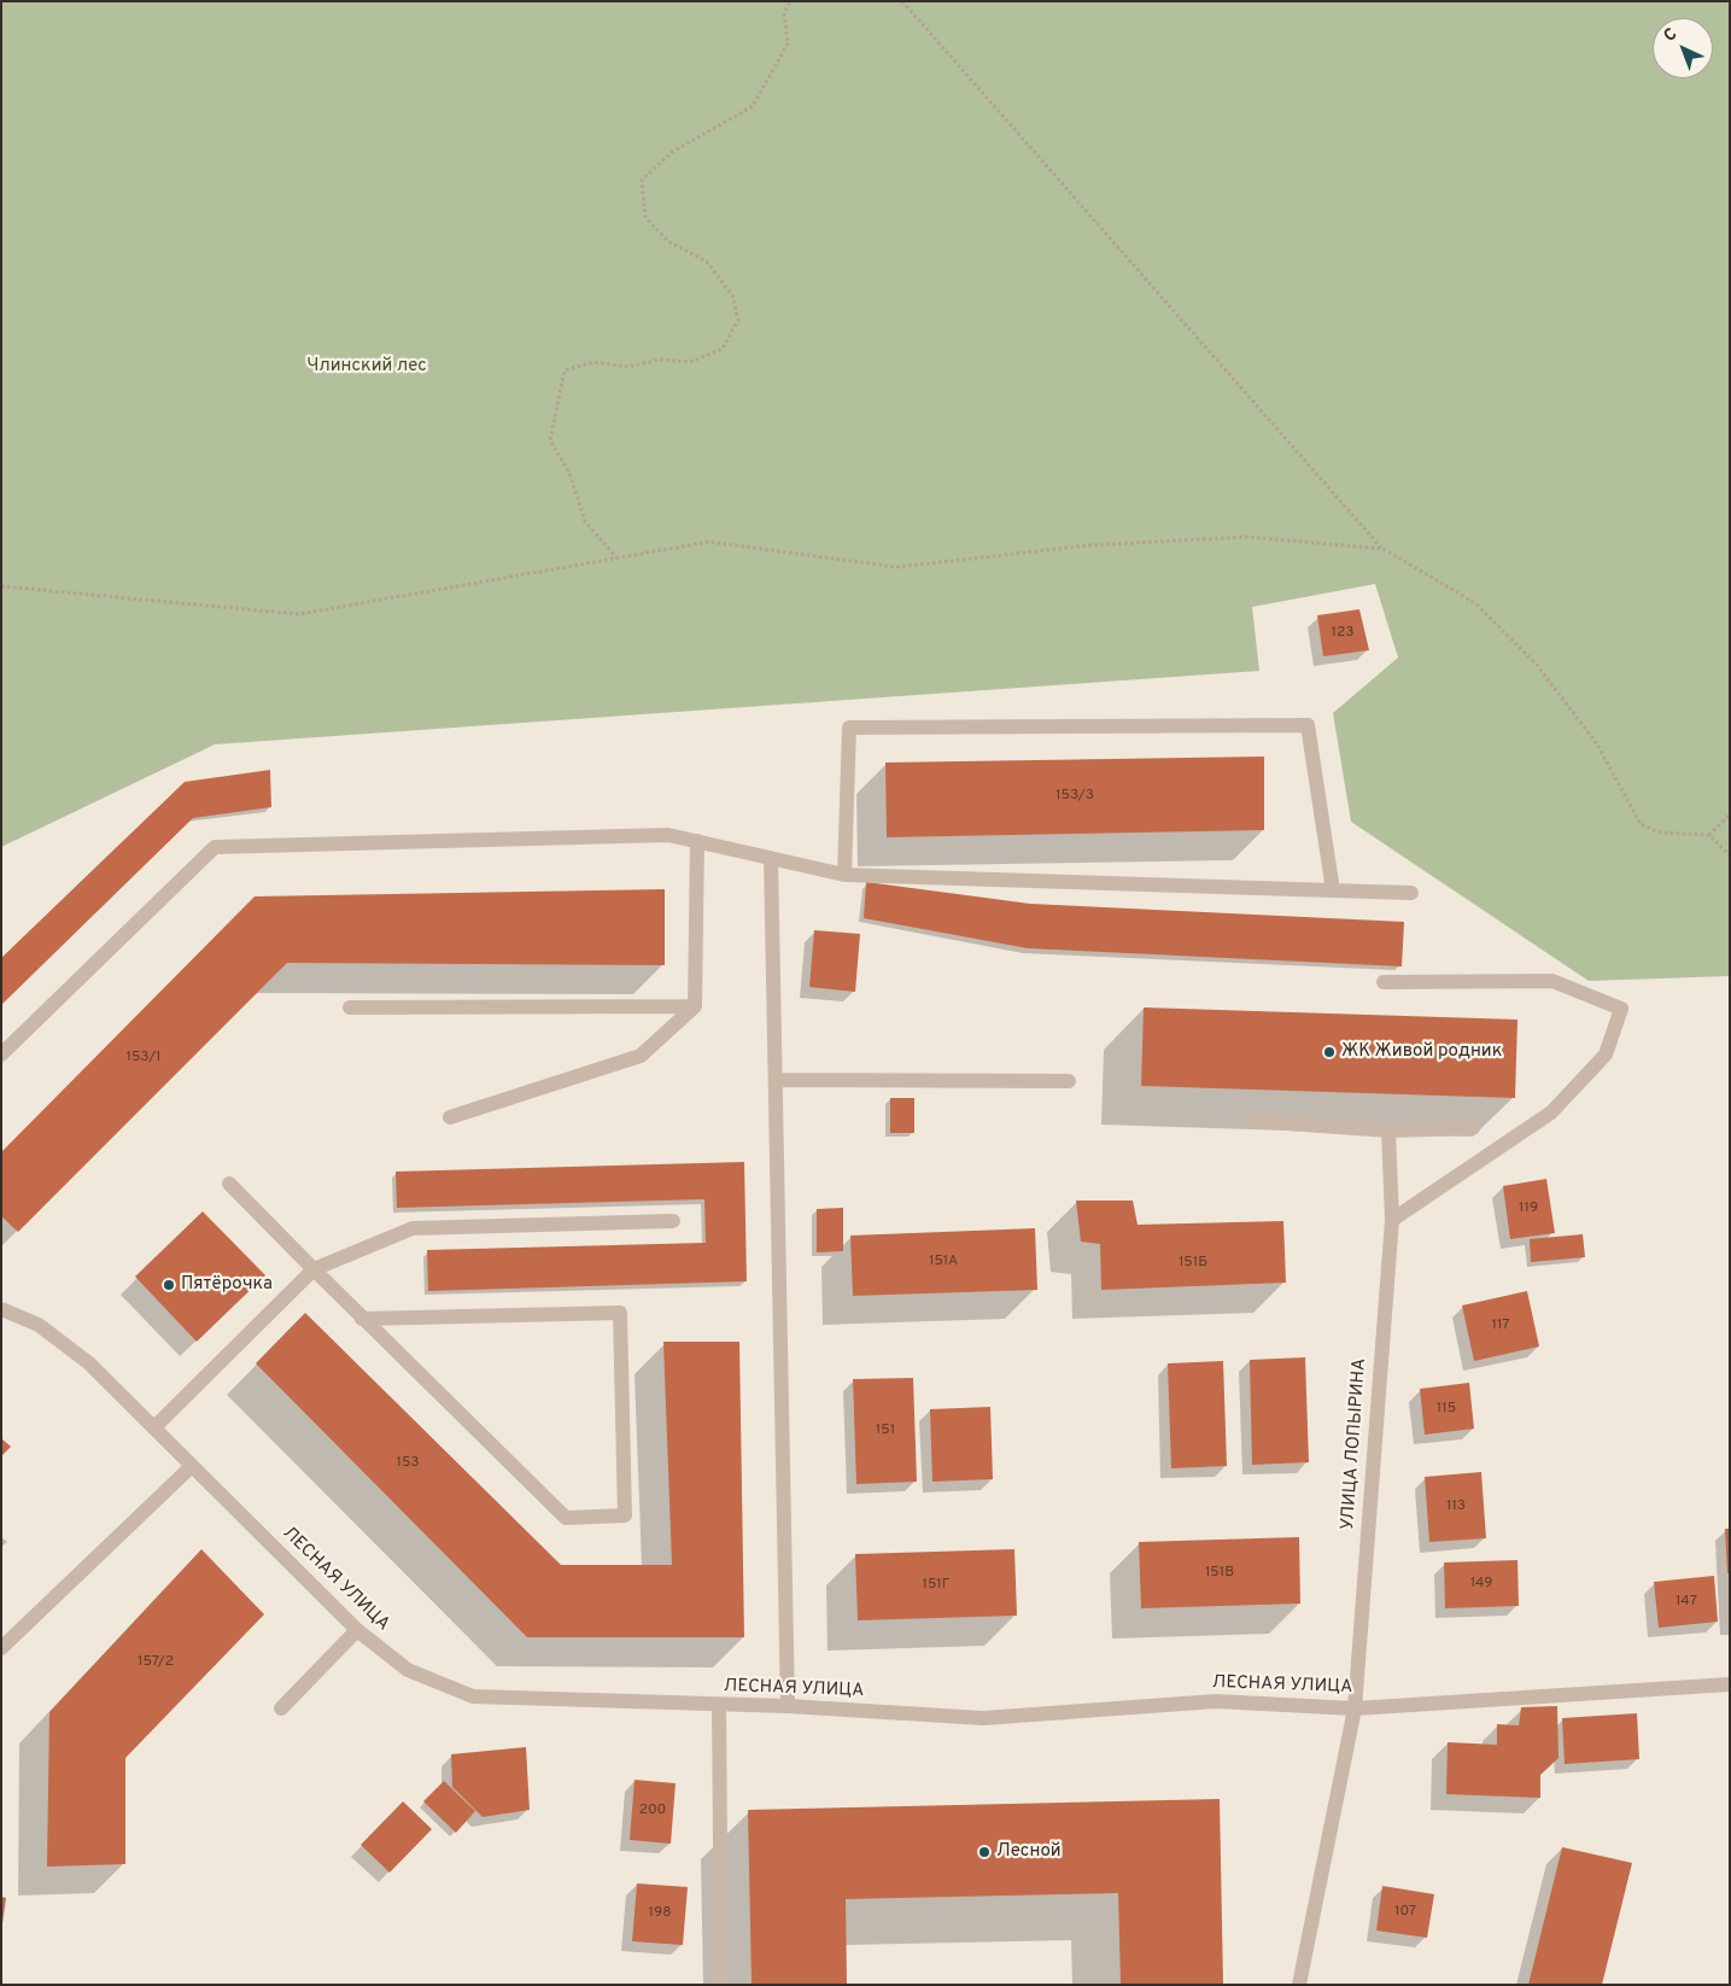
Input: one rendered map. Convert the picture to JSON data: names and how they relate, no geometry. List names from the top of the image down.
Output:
{
  "streets": {
    "street": ["УЛИЦА ЛОПЫРИНА", "ЛЕСНАЯ УЛИЦА"]
  },
  "crossings": [
    ["УЛИЦА ЛОПЫРИНА", "ЛЕСНАЯ УЛИЦА"]
  ],
  "parks": ["Члинский лес"],
  "places": ["ЖК Живой родник", "Пятёрочка", "Лесной"],
  "house_numbers": [
    "123",
    "153/3",
    "153/1",
    "119",
    "151А",
    "151Б",
    "117",
    "115",
    "151",
    "153",
    "113",
    "151В",
    "149",
    "151Г",
    "147",
    "157/2",
    "200",
    "107",
    "198"
  ],
  "north": "top left"
}
